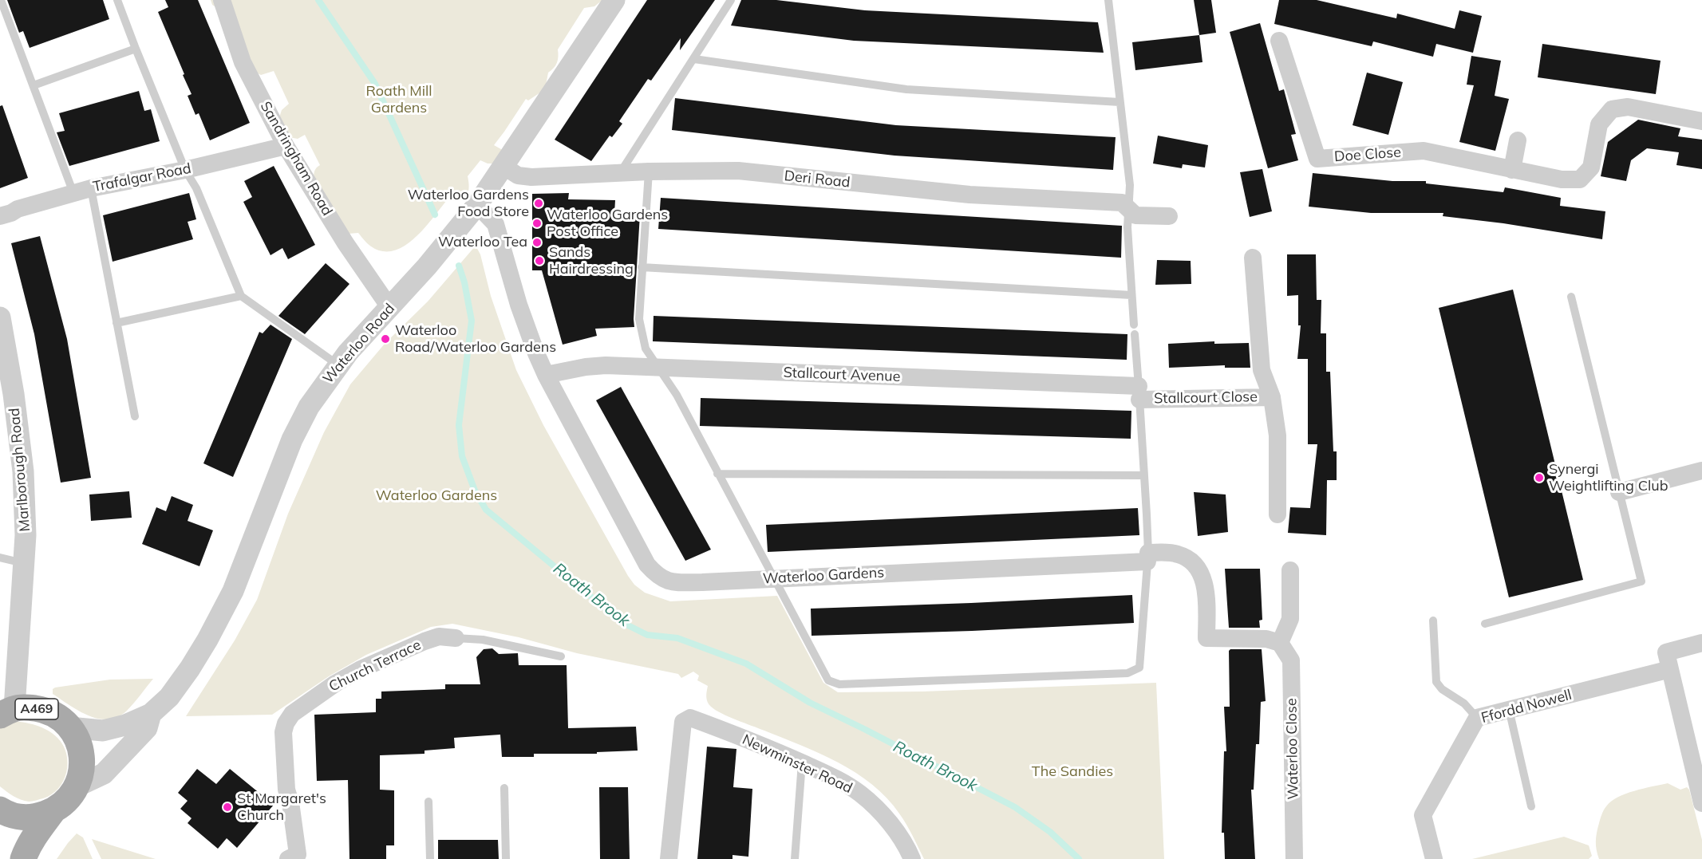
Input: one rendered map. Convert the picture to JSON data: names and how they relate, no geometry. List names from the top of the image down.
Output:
{
  "streets": {
    "main road": ["A469"],
    "street": [
      "Doe Close",
      "Sandringham Road",
      "Trafalgar Road",
      "Deri Road",
      "Waterloo Road",
      "Stallcourt Avenue",
      "Stallcourt Close",
      "Marlborough Road",
      "Waterloo Gardens",
      "Church Terrace",
      "Ffordd Nowell",
      "Waterloo Close",
      "Newminster Road"
    ]
  },
  "crossings": [
    ["Sandringham Road", "Trafalgar Road"],
    ["Sandringham Road", "Waterloo Road"],
    ["Deri Road", "Waterloo Road"],
    ["Waterloo Road", "Waterloo Gardens"],
    ["Waterloo Road", "A469"],
    ["Stallcourt Avenue", "Stallcourt Close"],
    ["Stallcourt Avenue", "Waterloo Gardens"],
    ["Marlborough Road", "A469"]
  ],
  "water": ["Roath Brook"],
  "parks": ["Roath Mill Gardens", "Waterloo Gardens", "The Sandies"],
  "places": [
    "Waterloo Gardens Food Store",
    "Waterloo Gardens Post Office",
    "Waterloo Tea",
    "Sands Hairdressing",
    "Waterloo Road/Waterloo Gardens",
    "Synergi Weightlifting Club",
    "St Margaret's Church"
  ]
}
